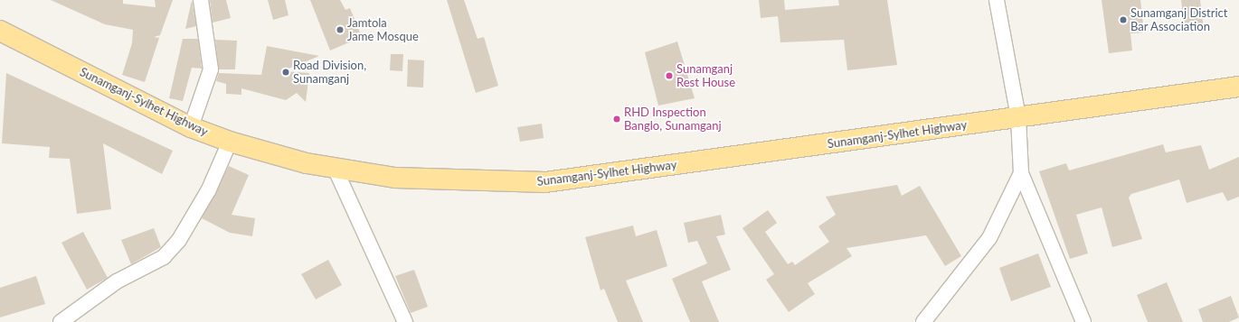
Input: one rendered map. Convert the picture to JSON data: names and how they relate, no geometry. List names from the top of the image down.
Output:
{
  "streets": {
    "main road": ["Sunamganj-Sylhet Highway"]
  },
  "places": [
    "Sunamganj District Bar Association",
    "Jamtola Jame Mosque",
    "Road Division, Sunamganj",
    "Sunamganj Rest House",
    "RHD Inspection Banglo, Sunamganj"
  ]
}
